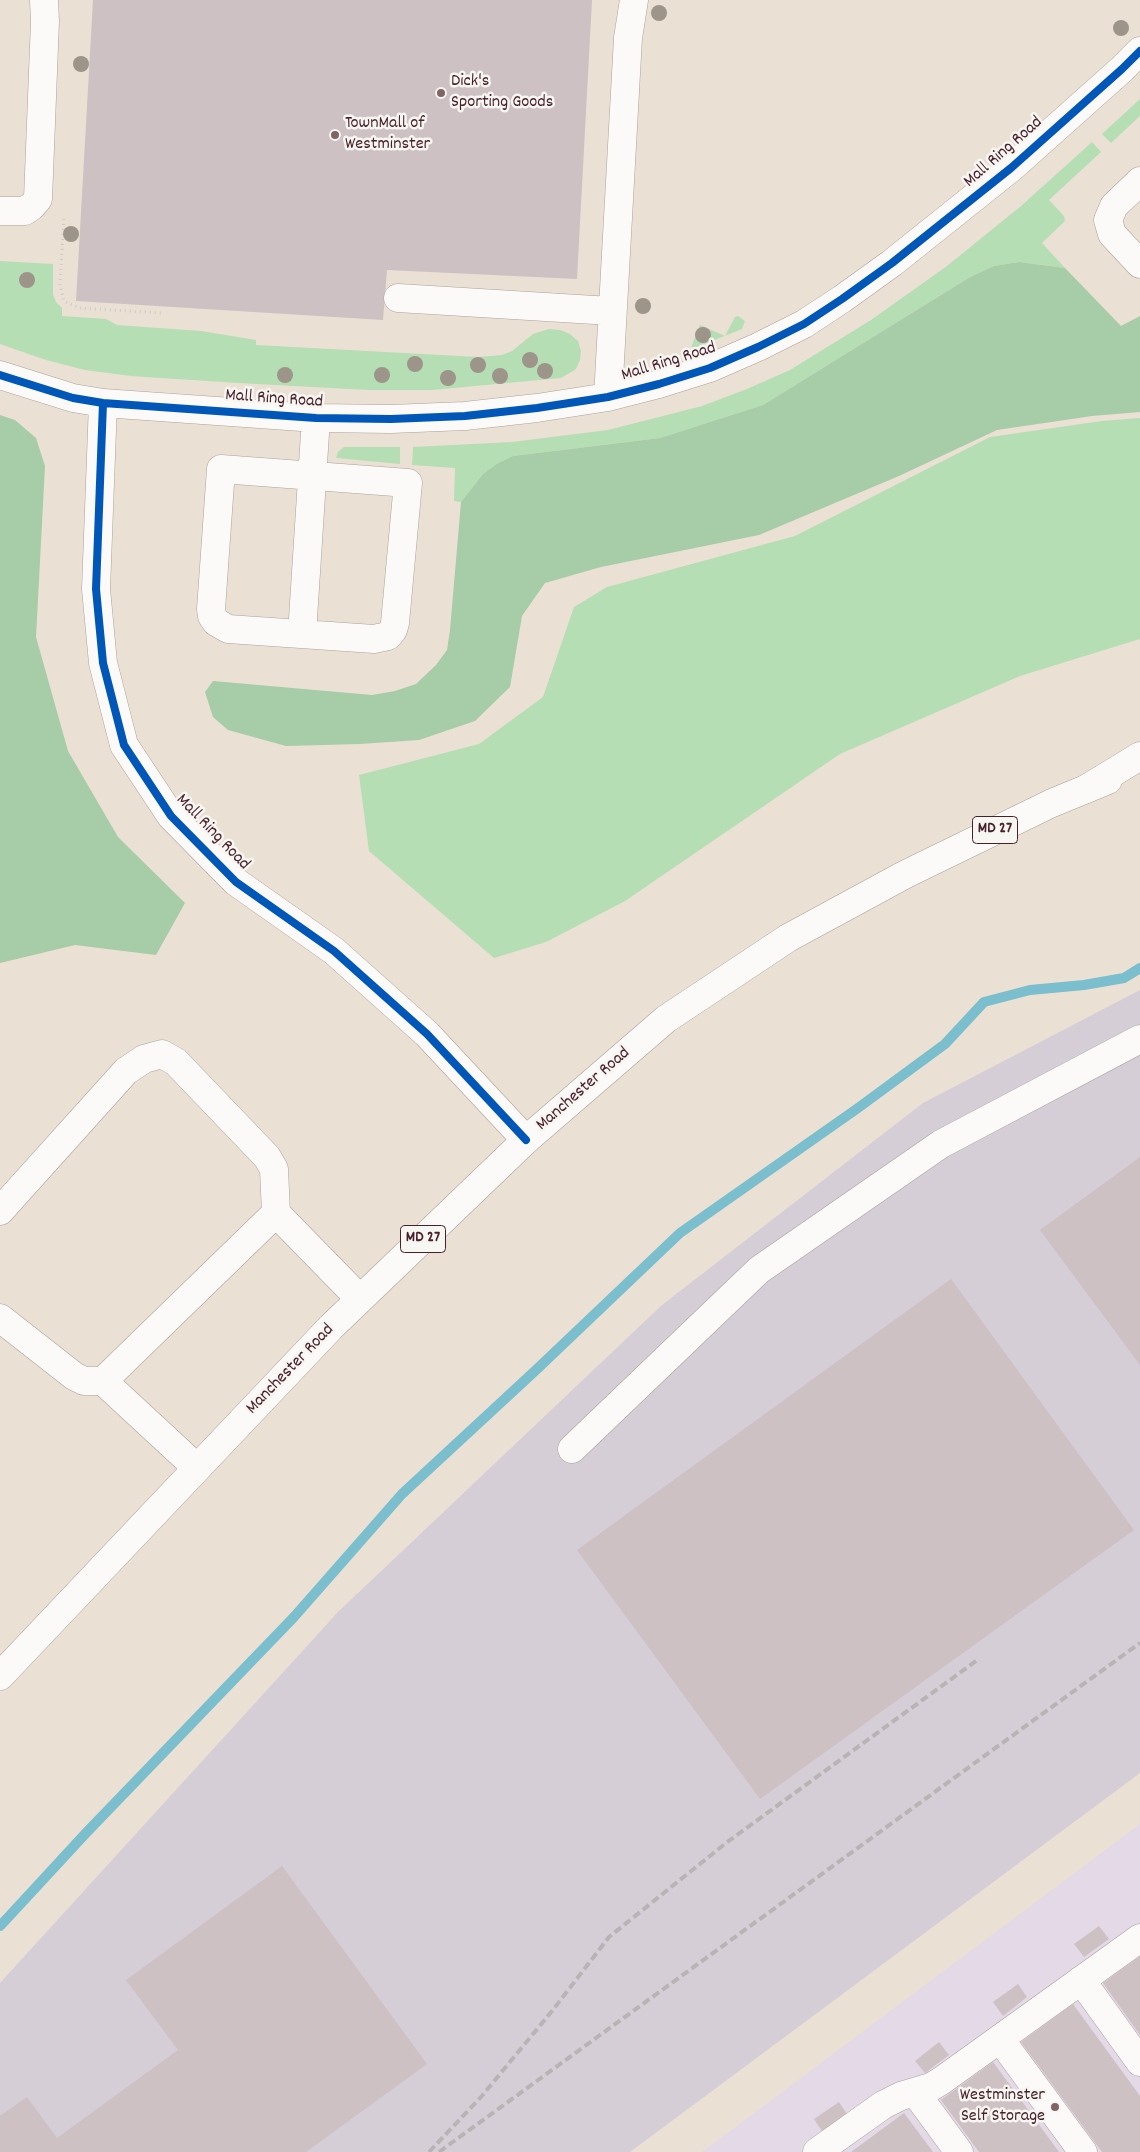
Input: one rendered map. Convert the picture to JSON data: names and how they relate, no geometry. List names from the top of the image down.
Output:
{
  "streets": {
    "main road": ["Mall Ring Road", "MD 27", "Manchester Road"]
  },
  "crossings": [
    ["Mall Ring Road", "Manchester Road"]
  ],
  "places": ["Dick's Sporting Goods", "TownMall of Westminster", "Westminster Self Storage"]
}
